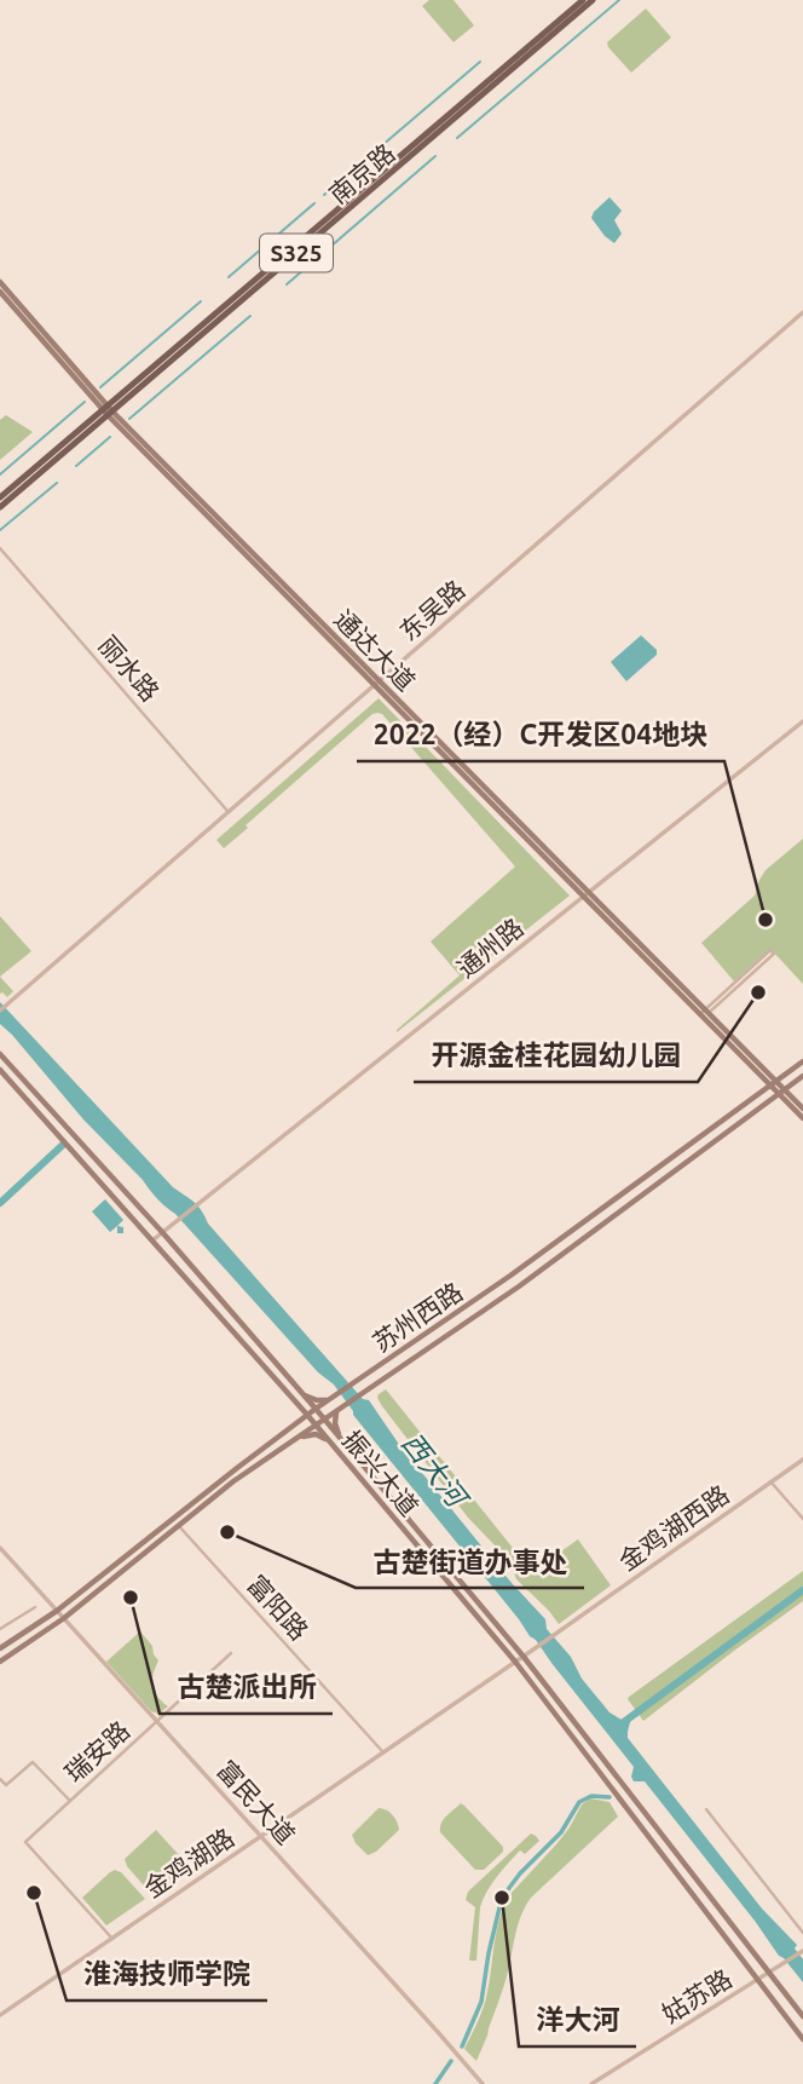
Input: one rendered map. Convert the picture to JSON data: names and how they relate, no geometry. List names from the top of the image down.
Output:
{
  "streets": {
    "main road": [
      "南京路",
      "S325",
      "通达大道",
      "苏州西路",
      "振兴大道"
    ],
    "street": [
      "东吴路",
      "丽水路",
      "通州路",
      "金鸡湖西路",
      "富阳路",
      "瑞安路",
      "富民大道",
      "金鸡湖路",
      "姑苏路"
    ]
  },
  "crossings": [
    ["南京路", "通达大道"],
    ["东吴路", "通达大道"],
    ["东吴路", "丽水路"],
    ["通达大道", "通州路"],
    ["通达大道", "苏州西路"],
    ["通州路", "振兴大道"],
    ["苏州西路", "振兴大道"],
    ["苏州西路", "富阳路"],
    ["苏州西路", "富民大道"],
    ["振兴大道", "金鸡湖西路"],
    ["振兴大道", "金鸡湖路"],
    ["振兴大道", "姑苏路"],
    ["金鸡湖西路", "金鸡湖路"],
    ["富阳路", "金鸡湖路"],
    ["瑞安路", "富民大道"],
    ["瑞安路", "金鸡湖路"],
    ["富民大道", "金鸡湖路"]
  ],
  "water": ["西大河"],
  "places": [
    "2022（经）C开发区04地块",
    "开源金桂花园幼儿园",
    "古楚街道办事处",
    "古楚派出所",
    "淮海技师学院",
    "洋大河"
  ]
}
